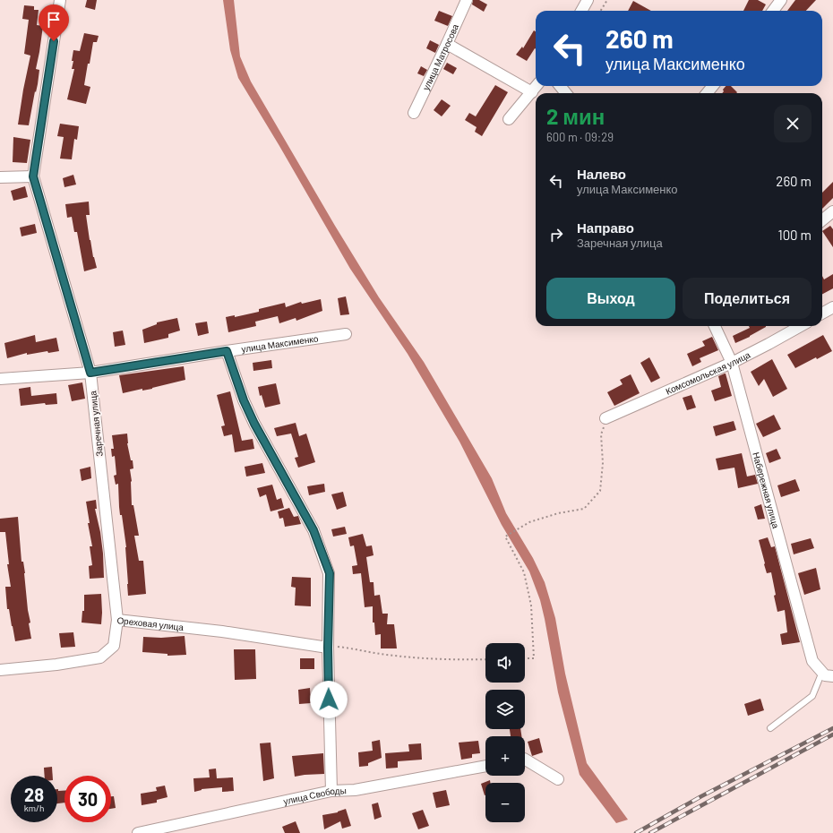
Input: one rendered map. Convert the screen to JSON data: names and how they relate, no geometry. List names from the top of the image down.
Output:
{
  "streets": {
    "street": [
      "улица Матросова",
      "улица Максименко",
      "Комсомольская улица",
      "Заречная улица",
      "Набережная улица",
      "Ореховая улица",
      "улица Свободы"
    ]
  },
  "crossings": [
    ["улица Максименко", "Заречная улица"],
    ["Комсомольская улица", "Набережная улица"],
    ["Заречная улица", "Ореховая улица"]
  ],
  "page": {
    "turn": ["260 m", "улица Максименко"],
    "heading": ["2 мин", "600 m · 09:29"],
    "list": [
      {
        "name": "Налево",
        "note": "улица Максименко",
        "value": "260 m"
      },
      {
        "name": "Направо",
        "note": "Заречная улица",
        "value": "100 m"
      }
    ],
    "buttons": ["Выход", "Поделиться"],
    "map_buttons": ["+", "−"],
    "speed": "28 km/h",
    "limit": "30"
  }
}
